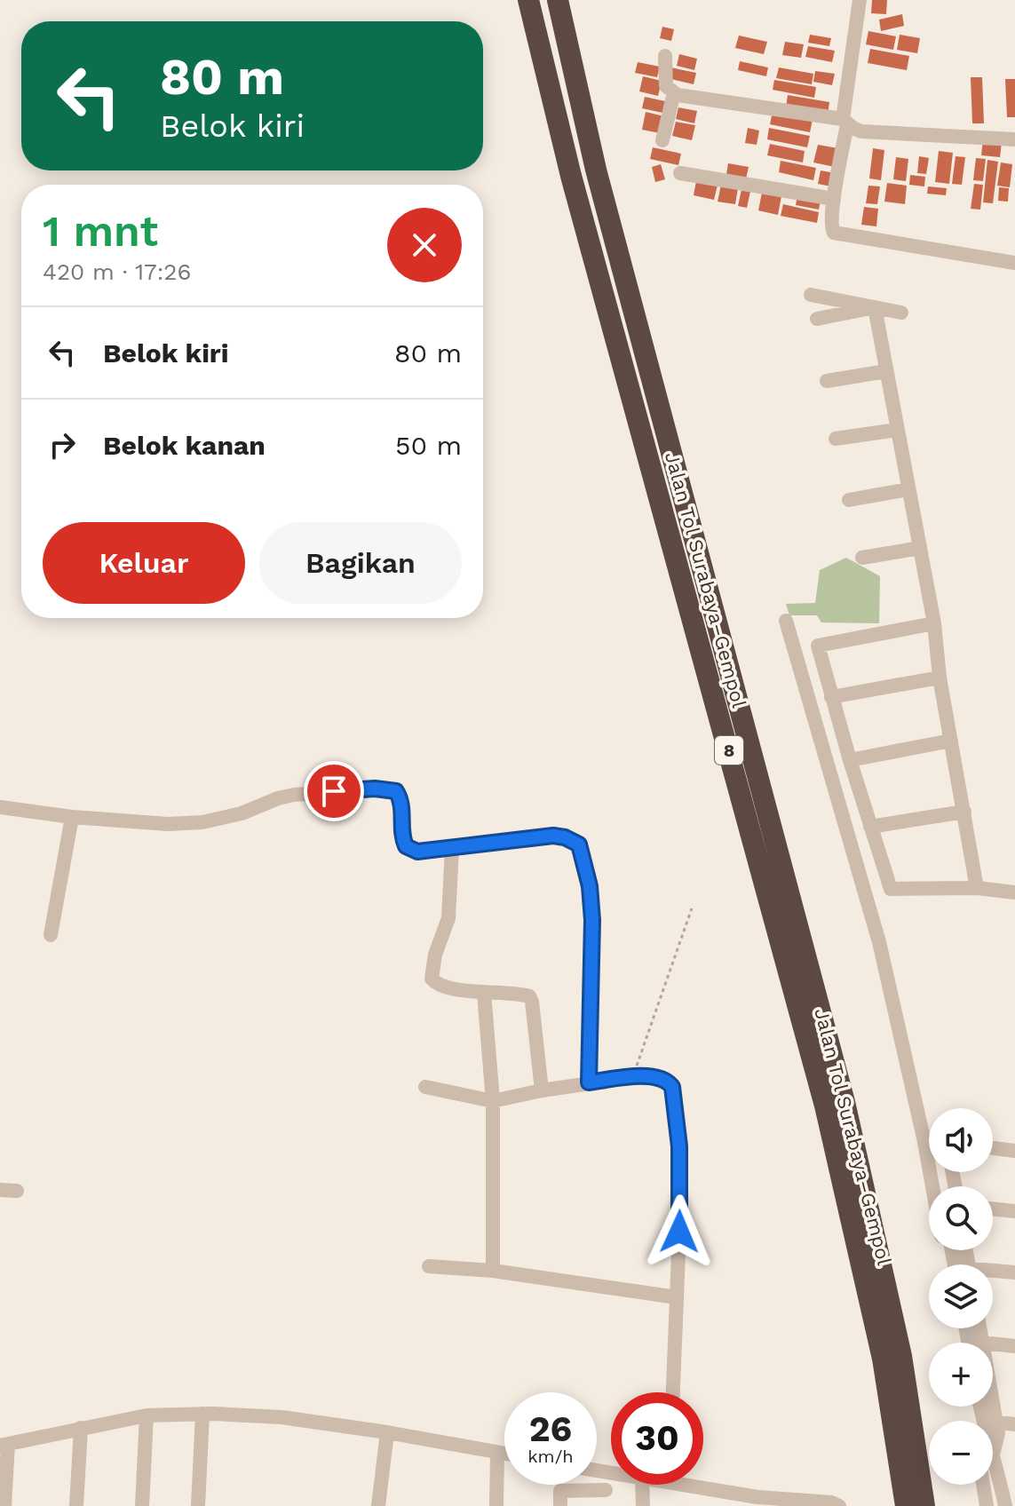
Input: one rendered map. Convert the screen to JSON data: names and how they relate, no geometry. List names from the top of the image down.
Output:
{
  "streets": {
    "highway": ["Jalan Tol Surabaya–Gempol", "8"]
  },
  "page": {
    "turn": ["80 m", "Belok kiri"],
    "heading": ["1 mnt", "420 m · 17:26"],
    "list": [
      {
        "name": "Belok kiri",
        "value": "80 m"
      },
      {
        "name": "Belok kanan",
        "value": "50 m"
      }
    ],
    "buttons": ["Keluar", "Bagikan"],
    "map_buttons": ["+", "−"],
    "speed": "26 km/h",
    "limit": "30"
  }
}
